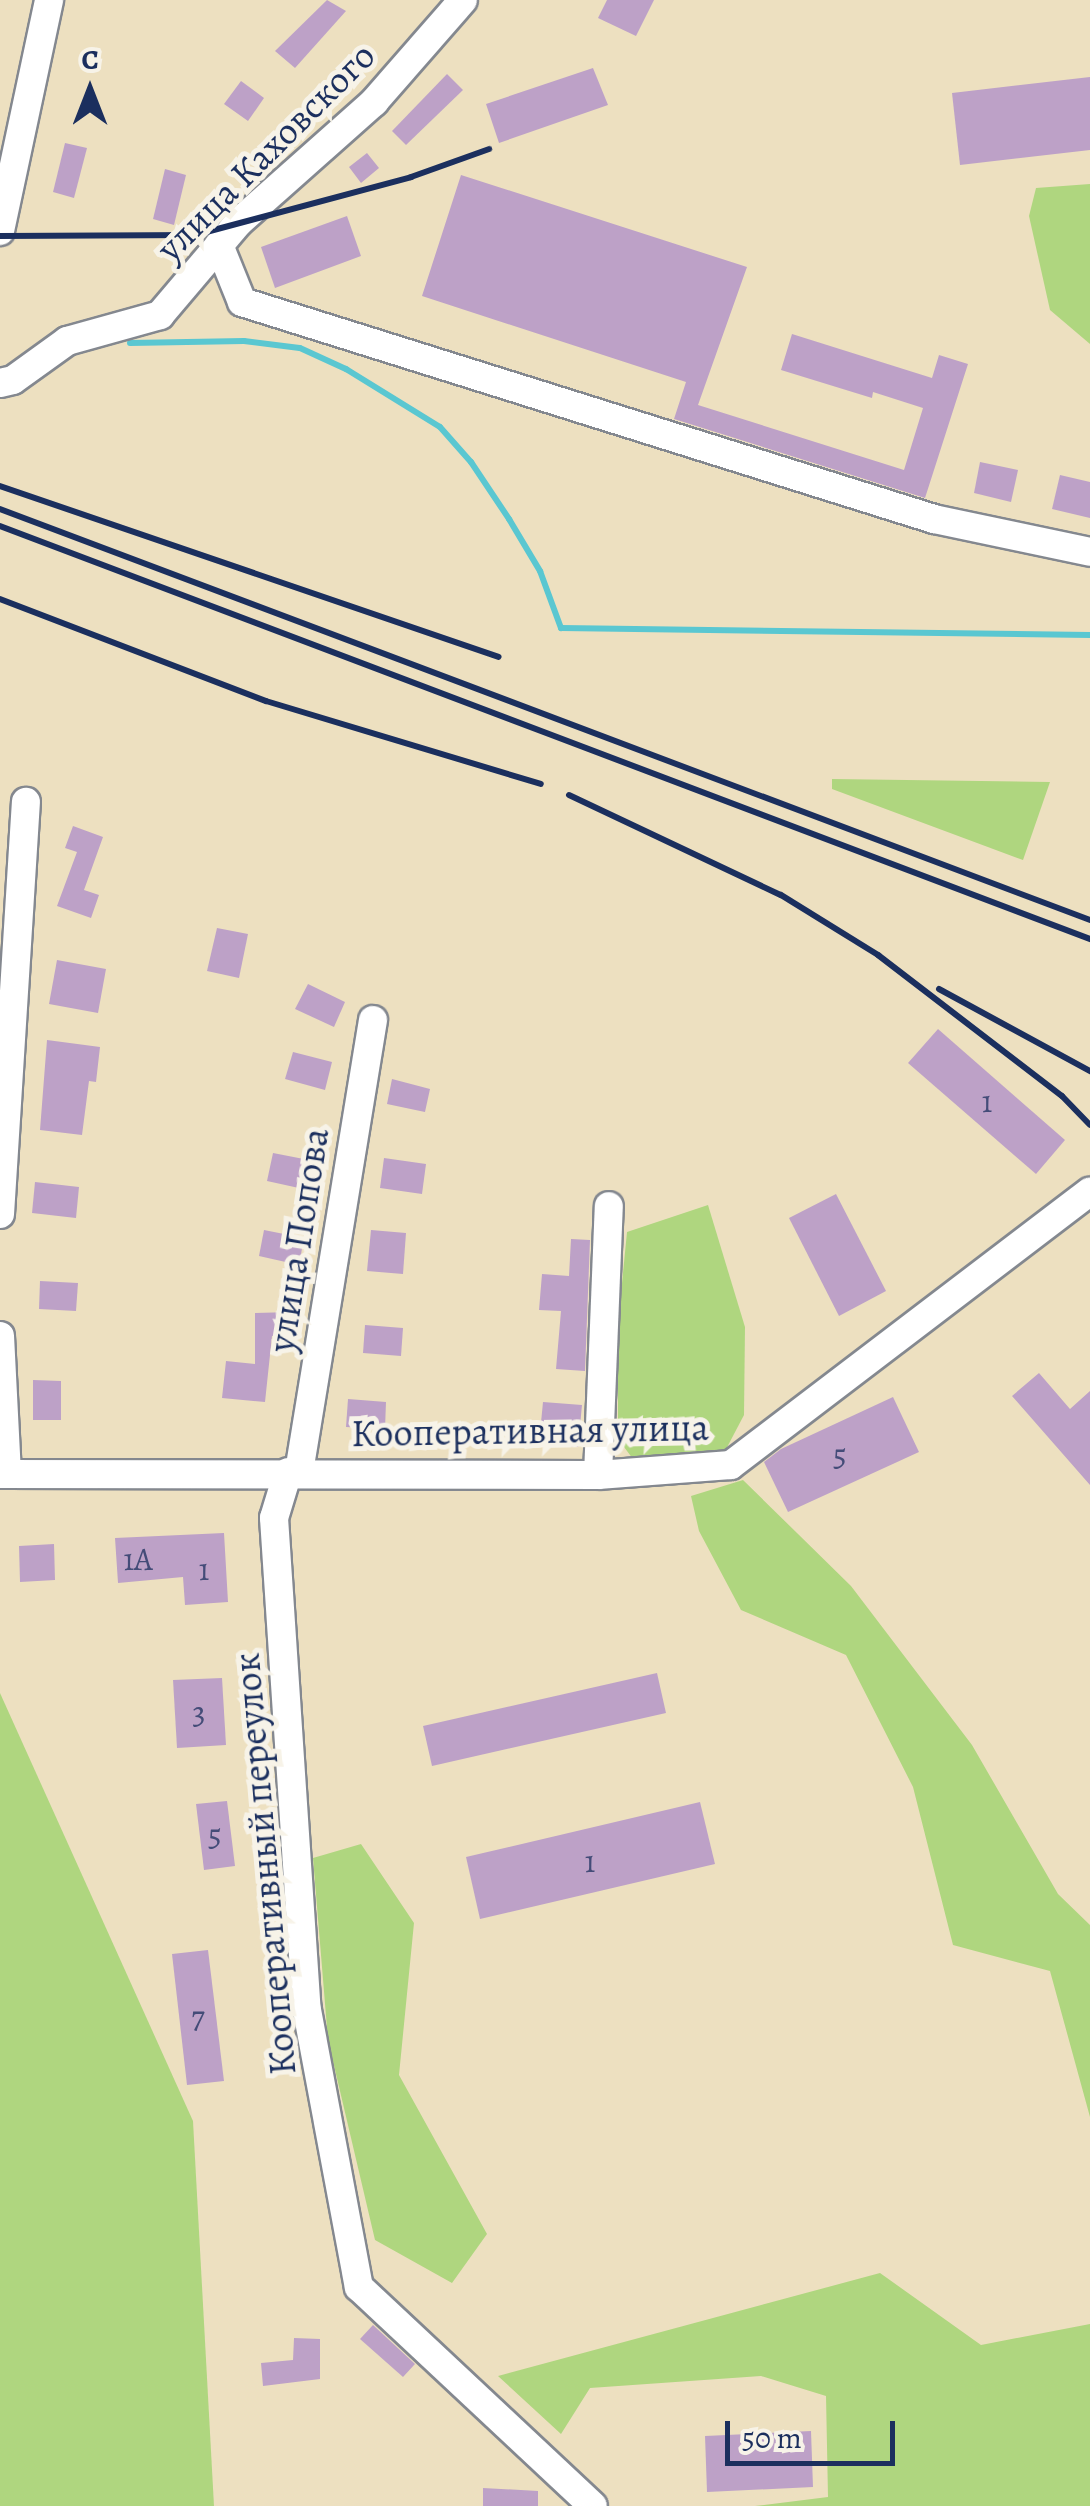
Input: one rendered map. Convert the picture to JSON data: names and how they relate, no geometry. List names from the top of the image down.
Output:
{
  "streets": {
    "street": [
      "улица Каховского",
      "улица Попова",
      "Кооперативная улица",
      "Кооперативный переулок"
    ]
  },
  "crossings": [
    ["улица Попова", "Кооперативная улица"],
    ["улица Попова", "Кооперативный переулок"],
    ["Кооперативная улица", "Кооперативный переулок"]
  ],
  "house_numbers": [
    "1",
    "5",
    "1А",
    "1",
    "3",
    "5",
    "1",
    "7"
  ],
  "scale_bar": "50 m",
  "north": "top"
}
